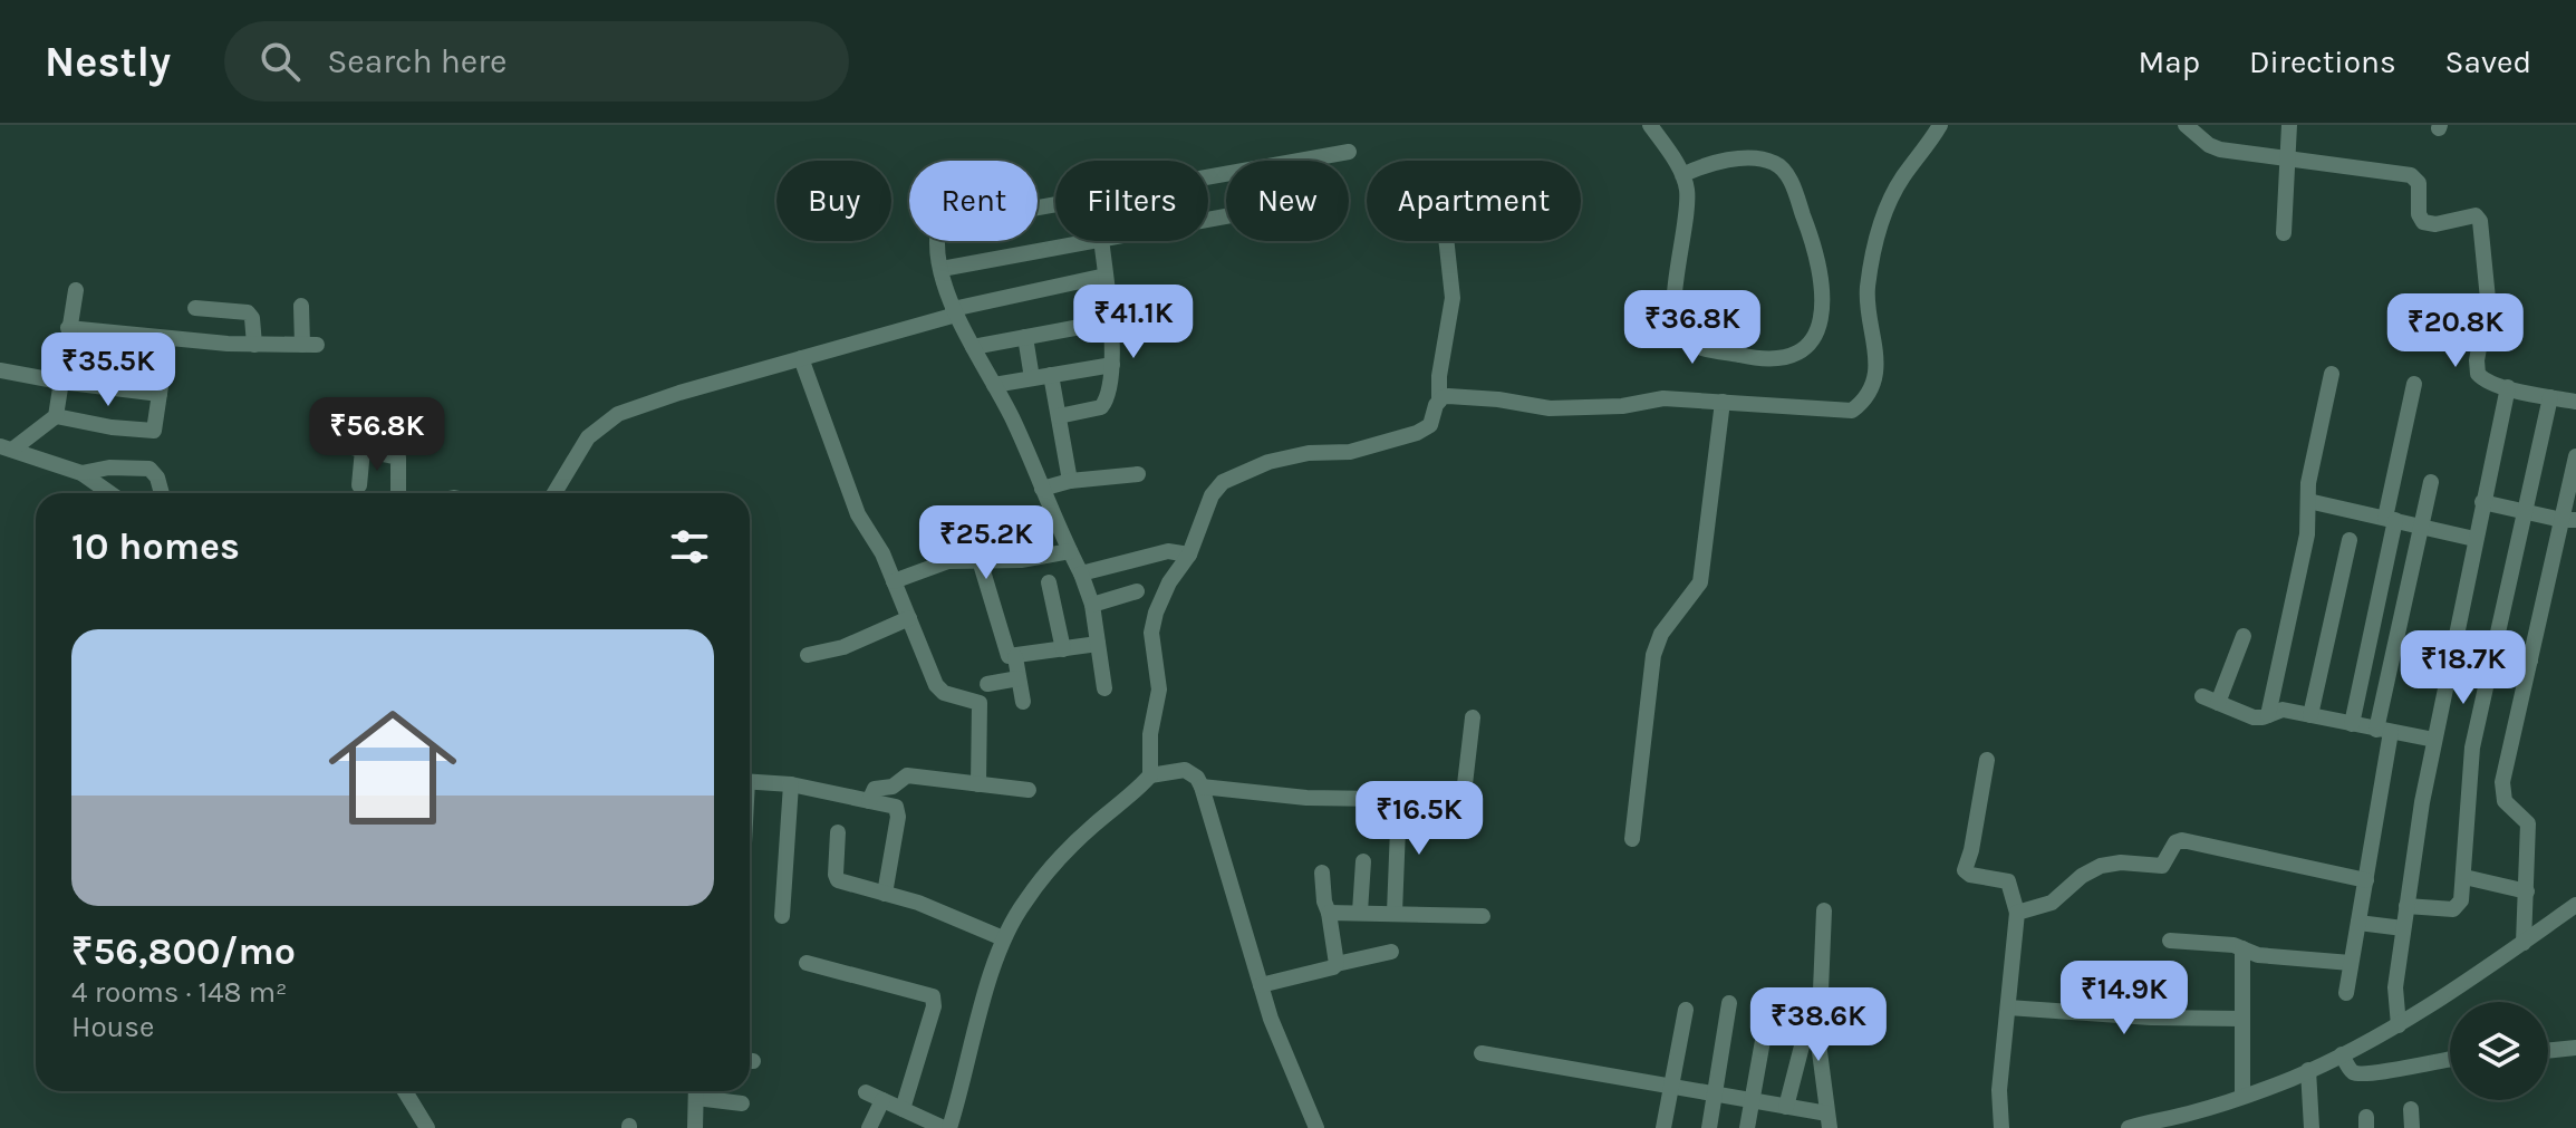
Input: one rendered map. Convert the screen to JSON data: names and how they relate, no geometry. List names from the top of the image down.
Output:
{
  "page": {
    "header": "Nestly",
    "search": "Search here",
    "nav": ["Map", "Directions", "Saved"],
    "chip": [
      "Buy",
      "Rent",
      "Filters",
      "New",
      "Apartment"
    ],
    "price": [
      "₹41.1K",
      "₹36.8K",
      "₹20.8K",
      "₹35.5K",
      "₹56.8K",
      "₹25.2K",
      "₹18.7K",
      "₹16.5K",
      "₹14.9K",
      "₹38.6K"
    ],
    "heading": "10 homes",
    "list": [
      {
        "name": "₹56,800/mo",
        "note": "4 rooms · 148 m² · House"
      }
    ]
  }
}
